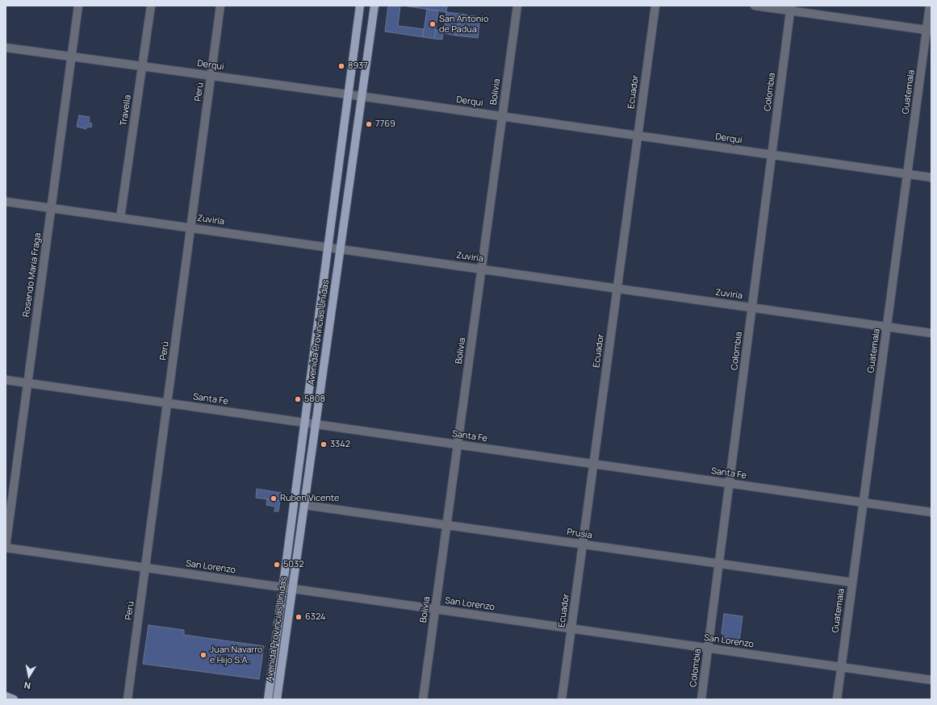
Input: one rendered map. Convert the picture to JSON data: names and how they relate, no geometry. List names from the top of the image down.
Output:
{
  "streets": {
    "main road": ["Avenida Provincias Unidas"],
    "street": [
      "Derqui",
      "Perú",
      "Bolivia",
      "Ecuador",
      "Colombia",
      "Guatemala",
      "Travella",
      "Zuviría",
      "Rosendo María Fraga",
      "Santa Fe",
      "Prusia",
      "San Lorenzo"
    ]
  },
  "crossings": [
    ["Derqui", "Perú"],
    ["Derqui", "Bolivia"],
    ["Derqui", "Ecuador"],
    ["Derqui", "Colombia"],
    ["Derqui", "Guatemala"],
    ["Derqui", "Travella"],
    ["Derqui", "Rosendo María Fraga"],
    ["Derqui", "Avenida Provincias Unidas"],
    ["Perú", "Zuviría"],
    ["Perú", "Santa Fe"],
    ["Perú", "San Lorenzo"],
    ["Bolivia", "Zuviría"],
    ["Bolivia", "Santa Fe"],
    ["Bolivia", "Prusia"],
    ["Bolivia", "San Lorenzo"],
    ["Ecuador", "Zuviría"],
    ["Ecuador", "Santa Fe"],
    ["Ecuador", "Prusia"],
    ["Ecuador", "San Lorenzo"],
    ["Colombia", "Zuviría"],
    ["Colombia", "Santa Fe"],
    ["Colombia", "Prusia"],
    ["Colombia", "San Lorenzo"],
    ["Guatemala", "Zuviría"],
    ["Guatemala", "Santa Fe"],
    ["Guatemala", "Prusia"],
    ["Guatemala", "San Lorenzo"],
    ["Travella", "Zuviría"],
    ["Zuviría", "Rosendo María Fraga"],
    ["Zuviría", "Avenida Provincias Unidas"],
    ["Rosendo María Fraga", "Santa Fe"],
    ["Rosendo María Fraga", "San Lorenzo"],
    ["Avenida Provincias Unidas", "Santa Fe"],
    ["Avenida Provincias Unidas", "Prusia"],
    ["Avenida Provincias Unidas", "San Lorenzo"]
  ],
  "places": [
    "San Antonio de Padua",
    "8937",
    "7769",
    "5808",
    "3342",
    "Ruben Vicente",
    "5032",
    "6324",
    "Juan Navarro e Hijo S.A."
  ],
  "north": "bottom"
}
